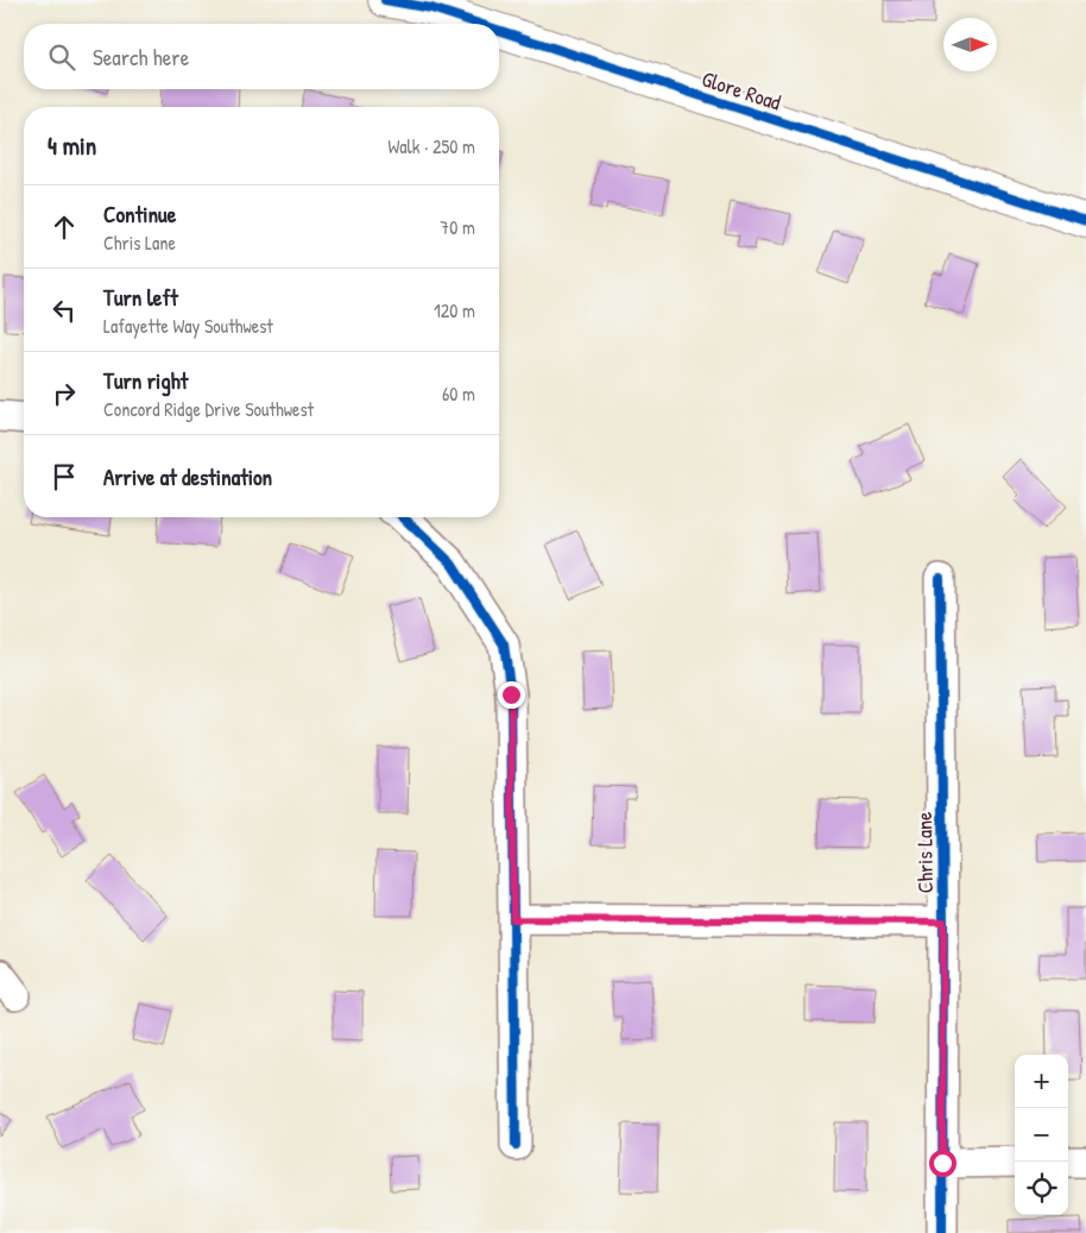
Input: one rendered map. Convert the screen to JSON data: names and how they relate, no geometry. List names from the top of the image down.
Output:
{
  "streets": {
    "street": ["Glore Road", "Chris Lane"]
  },
  "north": "right",
  "page": {
    "search": "Search here",
    "heading": ["4 min", "Walk · 250 m"],
    "list": [
      ["Continue", "Chris Lane", "70 m"],
      ["Turn left", "Lafayette Way Southwest", "120 m"],
      ["Turn right", "Concord Ridge Drive Southwest", "60 m"],
      "Arrive at destination"
    ],
    "map_buttons": ["+", "−"]
  }
}
